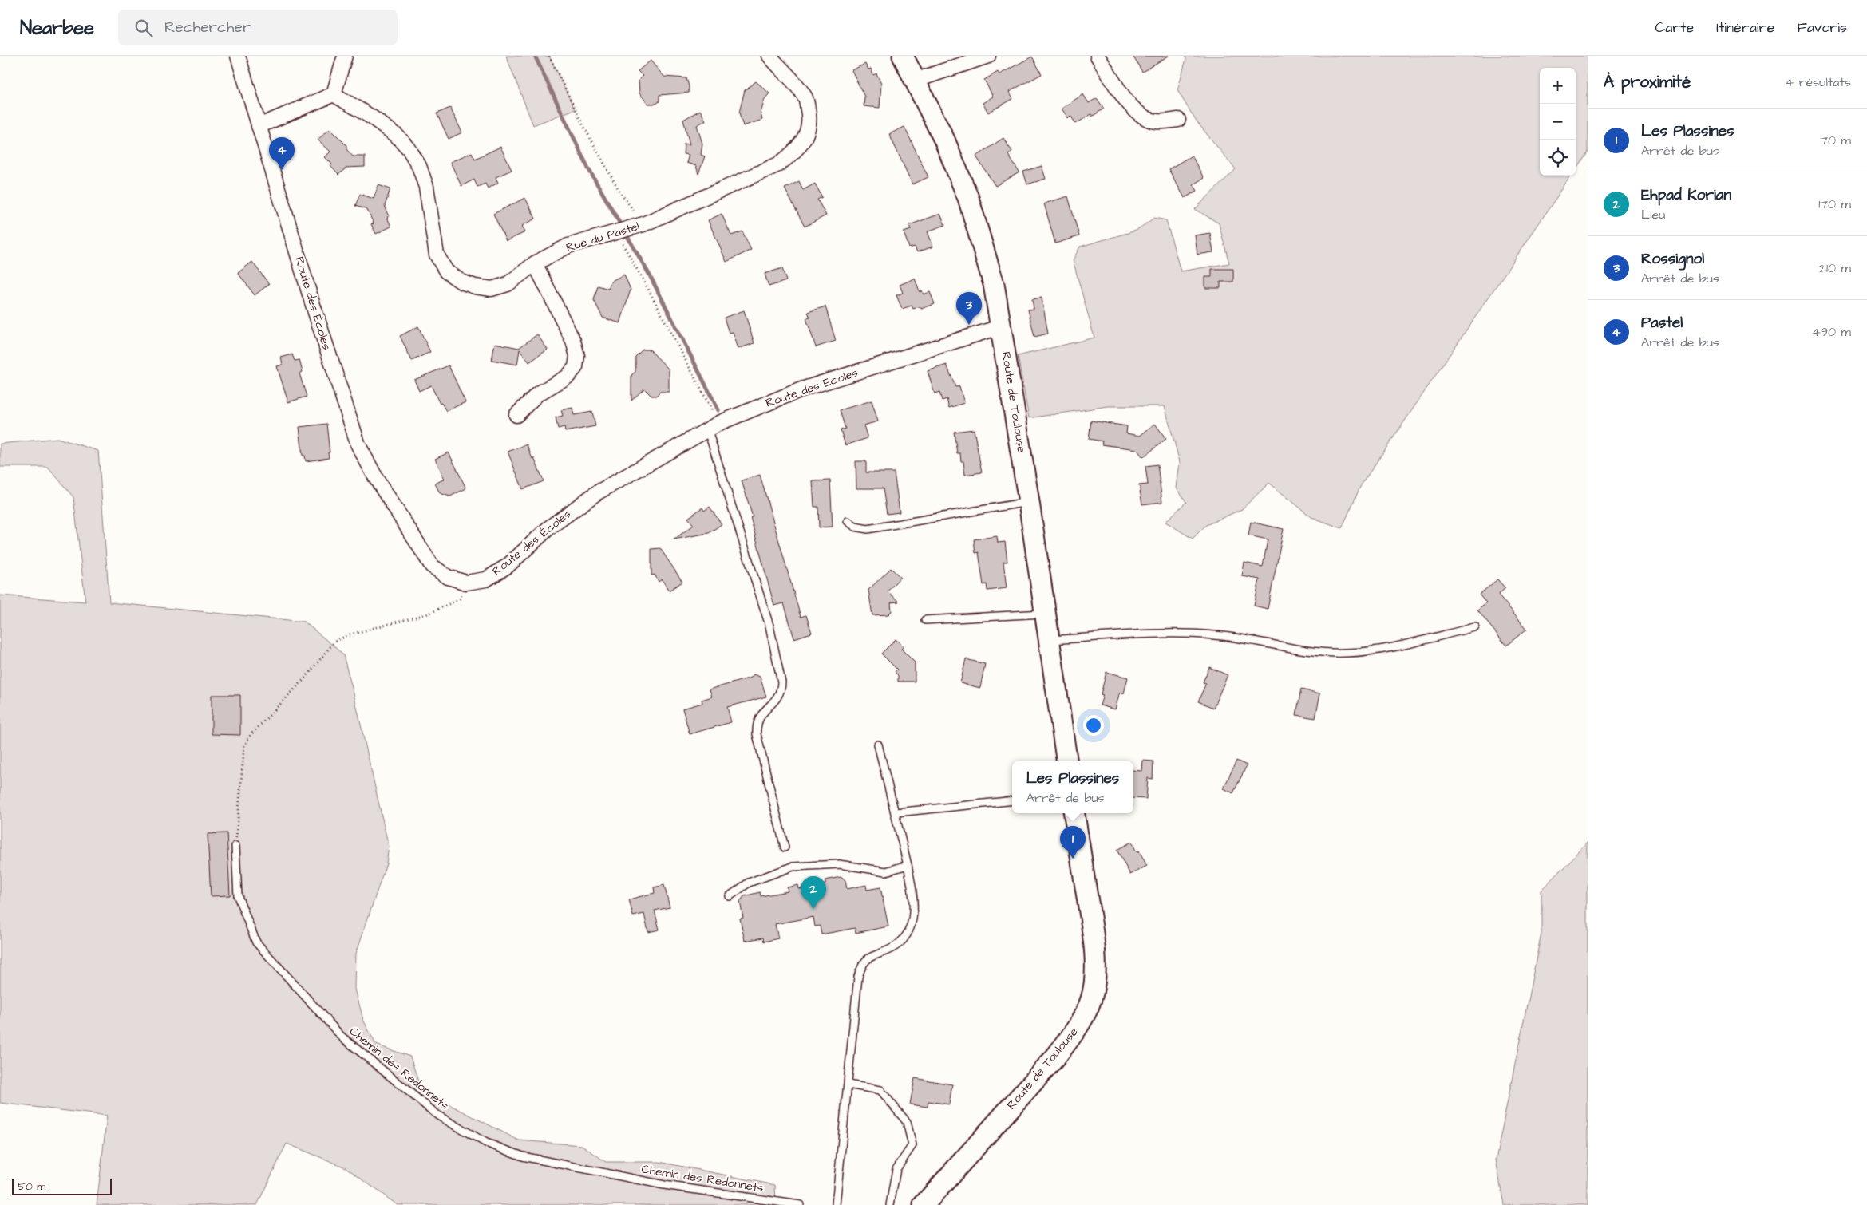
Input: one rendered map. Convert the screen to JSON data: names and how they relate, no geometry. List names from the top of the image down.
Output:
{
  "streets": {
    "street": ["Rue du Pastel", "Route des Écoles", "Route de Toulouse"],
    "lane": ["Chemin des Redonnets"]
  },
  "crossings": [
    ["Route des Écoles", "Route de Toulouse"]
  ],
  "scale_bar": "50 m",
  "page": {
    "header": "Nearbee",
    "search": "Rechercher",
    "nav": ["Carte", "Itinéraire", "Favoris"],
    "heading": ["À proximité", "4 résultats"],
    "map_buttons": ["+", "−"],
    "list": [
      {
        "mark": "1",
        "name": "Les Plassines",
        "note": "Arrêt de bus",
        "value": "70 m"
      },
      {
        "mark": "2",
        "name": "Ehpad Korian",
        "note": "Lieu",
        "value": "170 m"
      },
      {
        "mark": "3",
        "name": "Rossignol",
        "note": "Arrêt de bus",
        "value": "210 m"
      },
      {
        "mark": "4",
        "name": "Pastel",
        "note": "Arrêt de bus",
        "value": "490 m"
      }
    ],
    "pins": [
      "4",
      "3",
      "1",
      "2"
    ],
    "popup": ["Les Plassines", "Arrêt de bus"],
    "scale": "50 m"
  }
}
